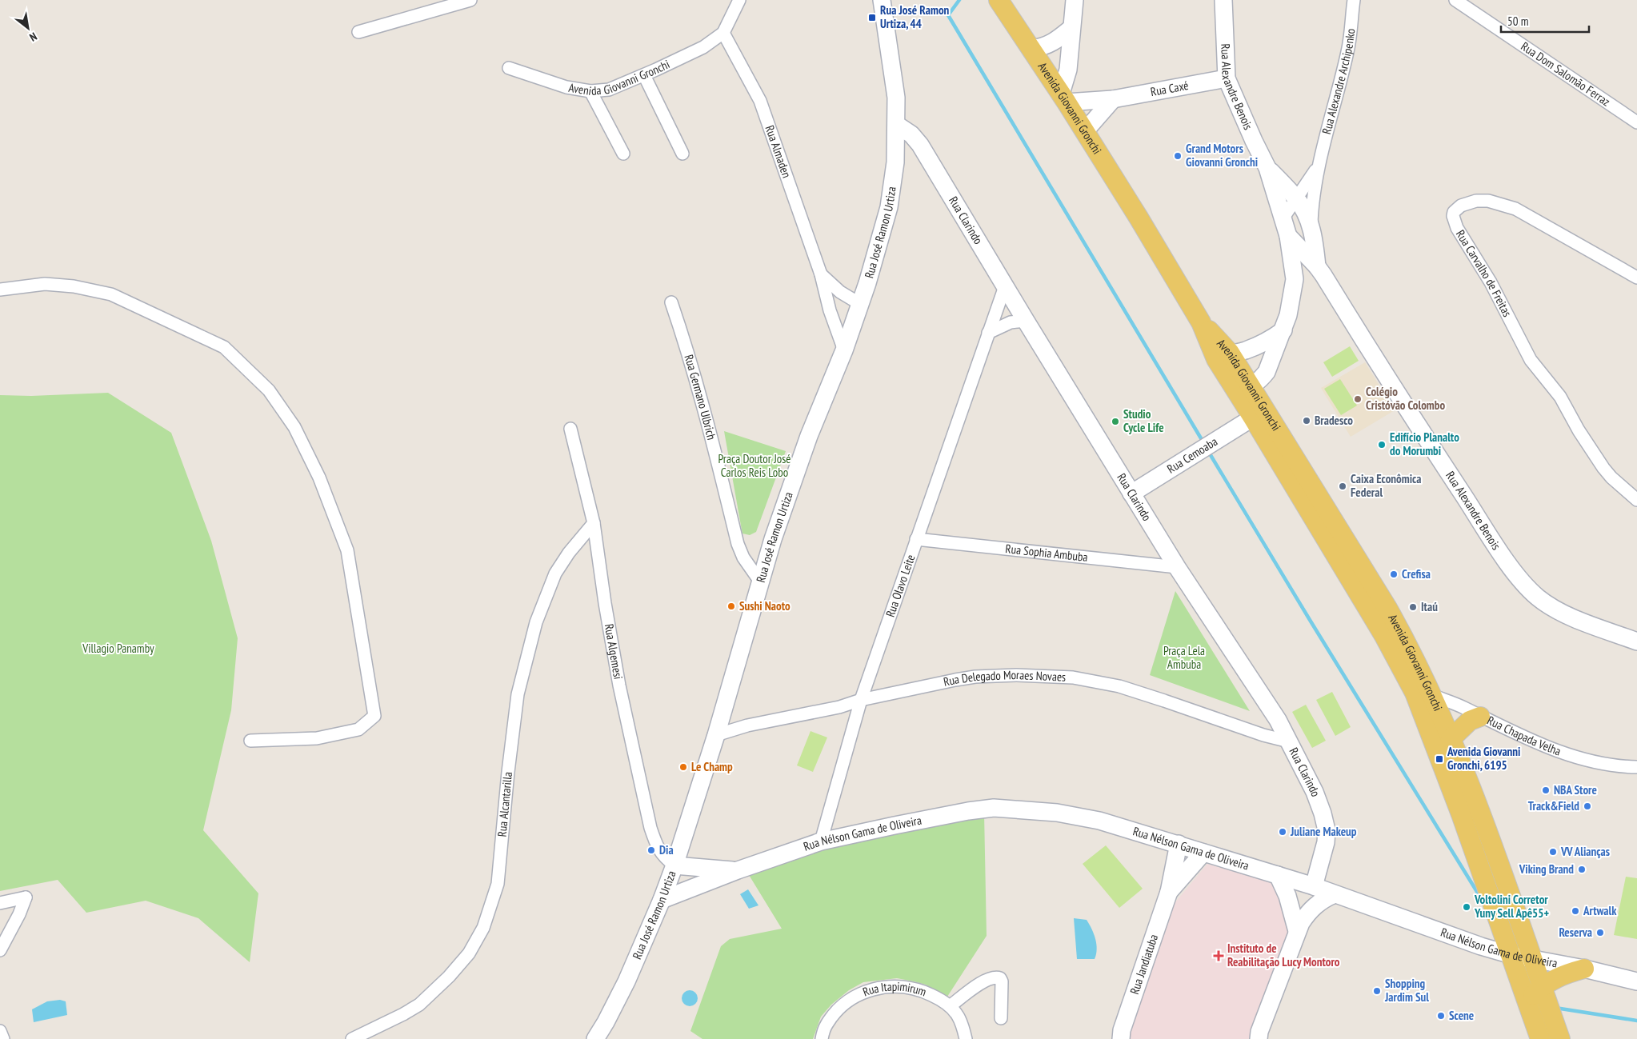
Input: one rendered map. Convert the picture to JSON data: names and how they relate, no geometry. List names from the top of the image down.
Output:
{
  "streets": {
    "main road": ["Avenida Giovanni Gronchi"],
    "street": [
      "Rua Dom Salomão Ferraz",
      "Rua Alexandre Archipenko",
      "Rua Alexandre Benois",
      "Rua Caxé",
      "Rua Almaden",
      "Rua Clarindo",
      "Rua José Ramon Urtiza",
      "Rua Carvalho de Freitas",
      "Rua Germano Ulbrich",
      "Rua Cemoaba",
      "Rua Sophia Ambuba",
      "Rua Olavo Leite",
      "Rua Algemesi",
      "Rua Delegado Moraes Novaes",
      "Rua Chapada Velha",
      "Rua Alcantarilla",
      "Rua Nélson Gama de Oliveira",
      "Rua Jandiatuba",
      "Rua Itapimirum"
    ]
  },
  "crossings": [
    ["Avenida Giovanni Gronchi", "Rua Alexandre Archipenko"],
    ["Avenida Giovanni Gronchi", "Rua Caxé"],
    ["Avenida Giovanni Gronchi", "Rua Almaden"],
    ["Avenida Giovanni Gronchi", "Rua Cemoaba"],
    ["Avenida Giovanni Gronchi", "Rua Chapada Velha"],
    ["Avenida Giovanni Gronchi", "Rua Nélson Gama de Oliveira"],
    ["Rua Alexandre Archipenko", "Rua Alexandre Benois"],
    ["Rua Alexandre Benois", "Rua Caxé"],
    ["Rua Almaden", "Rua José Ramon Urtiza"],
    ["Rua Clarindo", "Rua José Ramon Urtiza"],
    ["Rua Clarindo", "Rua Cemoaba"],
    ["Rua Clarindo", "Rua Sophia Ambuba"],
    ["Rua Clarindo", "Rua Olavo Leite"],
    ["Rua Clarindo", "Rua Delegado Moraes Novaes"],
    ["Rua Clarindo", "Rua Nélson Gama de Oliveira"],
    ["Rua José Ramon Urtiza", "Rua Germano Ulbrich"],
    ["Rua José Ramon Urtiza", "Rua Algemesi"],
    ["Rua José Ramon Urtiza", "Rua Delegado Moraes Novaes"],
    ["Rua José Ramon Urtiza", "Rua Nélson Gama de Oliveira"],
    ["Rua Sophia Ambuba", "Rua Olavo Leite"],
    ["Rua Olavo Leite", "Rua Delegado Moraes Novaes"],
    ["Rua Olavo Leite", "Rua Nélson Gama de Oliveira"],
    ["Rua Algemesi", "Rua Alcantarilla"],
    ["Rua Algemesi", "Rua Nélson Gama de Oliveira"],
    ["Rua Nélson Gama de Oliveira", "Rua Jandiatuba"]
  ],
  "parks": ["Praça Doutor José Carlos Reis Lobo", "Villagio Panamby", "Praça Lela Ambuba"],
  "places": {
    "transit": ["Rua José Ramon Urtiza, 44", "Avenida Giovanni Gronchi, 6195"],
    "other": [
      "Grand Motors Giovanni Gronchi",
      "Colégio Cristóvão Colombo",
      "Bradesco",
      "Studio Cycle Life",
      "Edifício Planalto do Morumbi",
      "Caixa Econômica Federal",
      "Crefisa",
      "Sushi Naoto",
      "Itaú",
      "Le Champ",
      "NBA Store",
      "Track&Field",
      "Juliane Makeup",
      "Dia",
      "VV Alianças",
      "Viking Brand",
      "Voltolini Corretor Yuny Sell Apê55+",
      "Artwalk",
      "Reserva",
      "Shopping Jardim Sul",
      "Scene"
    ],
    "health": ["Instituto de Reabilitação Lucy Montoro"]
  },
  "scale_bar": "50 m",
  "north": "bottom right"
}
